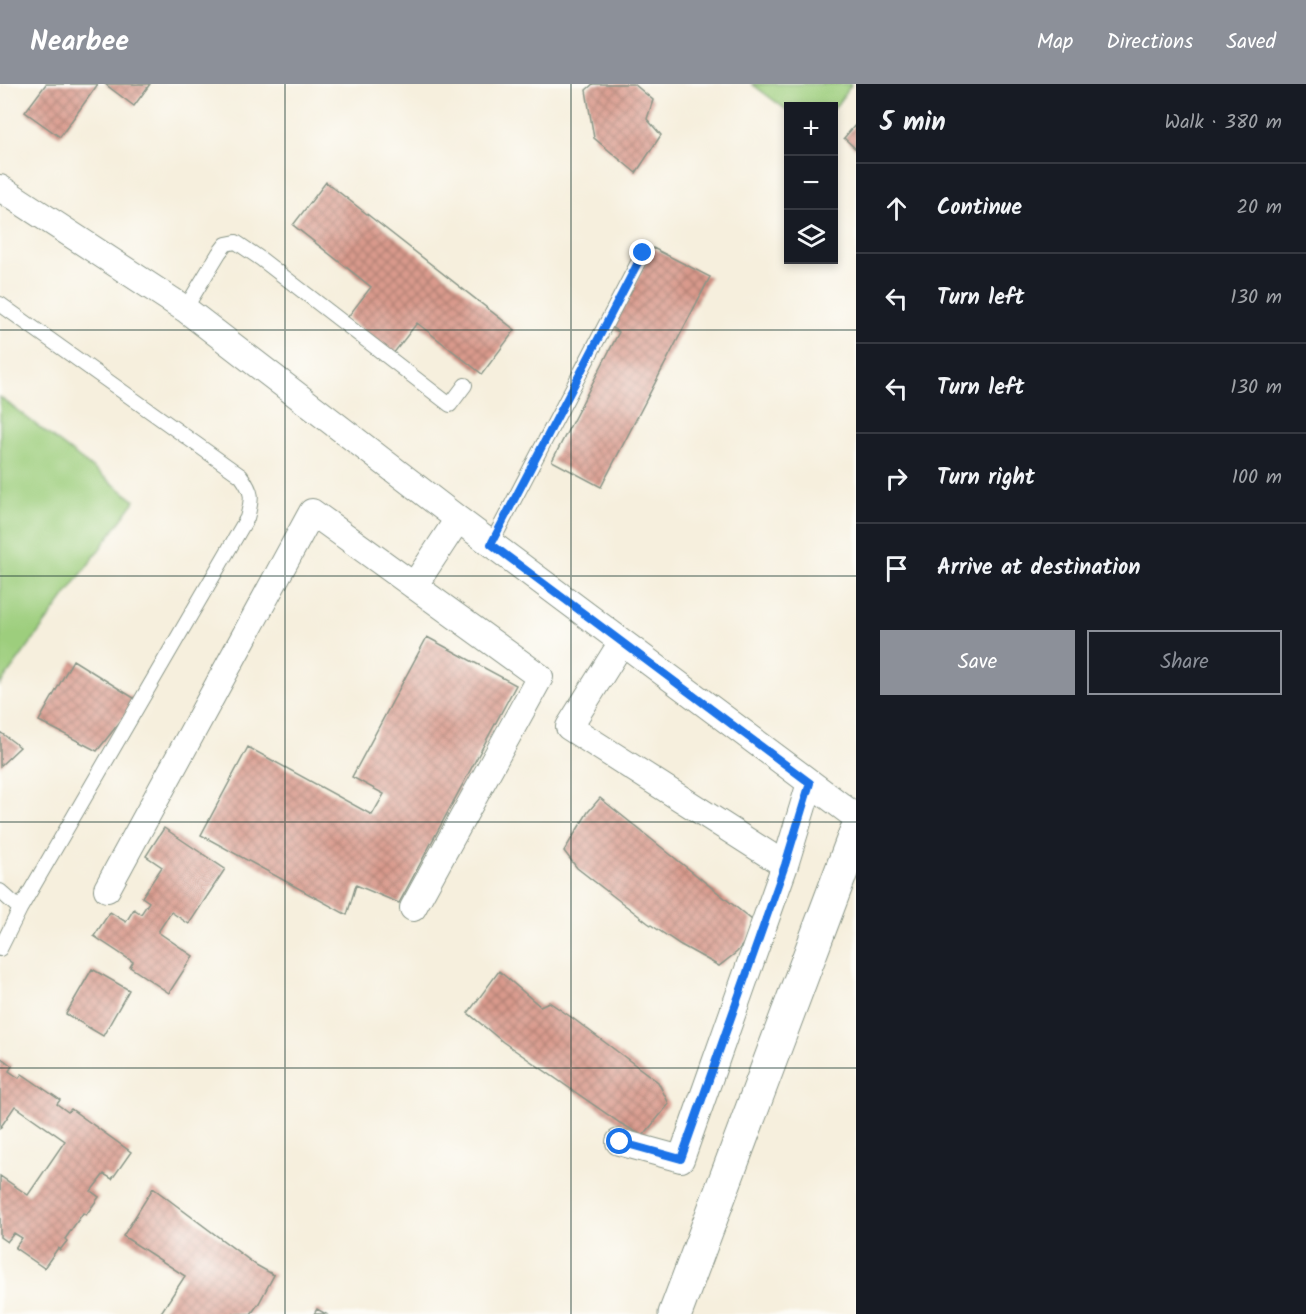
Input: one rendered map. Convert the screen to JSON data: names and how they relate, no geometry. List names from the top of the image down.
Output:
{
  "page": {
    "header": "Nearbee",
    "nav": ["Map", "Directions", "Saved"],
    "heading": ["5 min", "Walk · 380 m"],
    "map_buttons": ["+", "−"],
    "list": [
      ["Continue", "20 m"],
      ["Turn left", "130 m"],
      ["Turn left", "130 m"],
      ["Turn right", "100 m"],
      "Arrive at destination"
    ],
    "buttons": ["Save", "Share"]
  }
}
